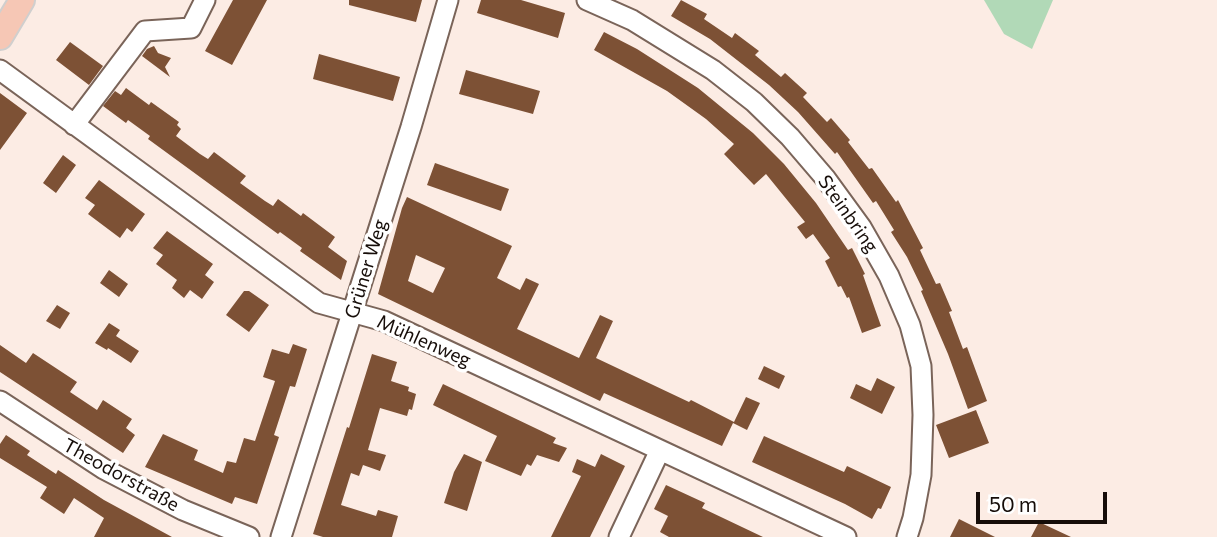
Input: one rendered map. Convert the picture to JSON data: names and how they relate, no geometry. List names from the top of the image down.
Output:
{
  "streets": {
    "street": [
      "Steinbring",
      "Grüner Weg",
      "Mühlenweg",
      "Theodorstraße"
    ]
  },
  "crossings": [
    ["Grüner Weg", "Mühlenweg"]
  ],
  "scale_bar": "50 m"
}
